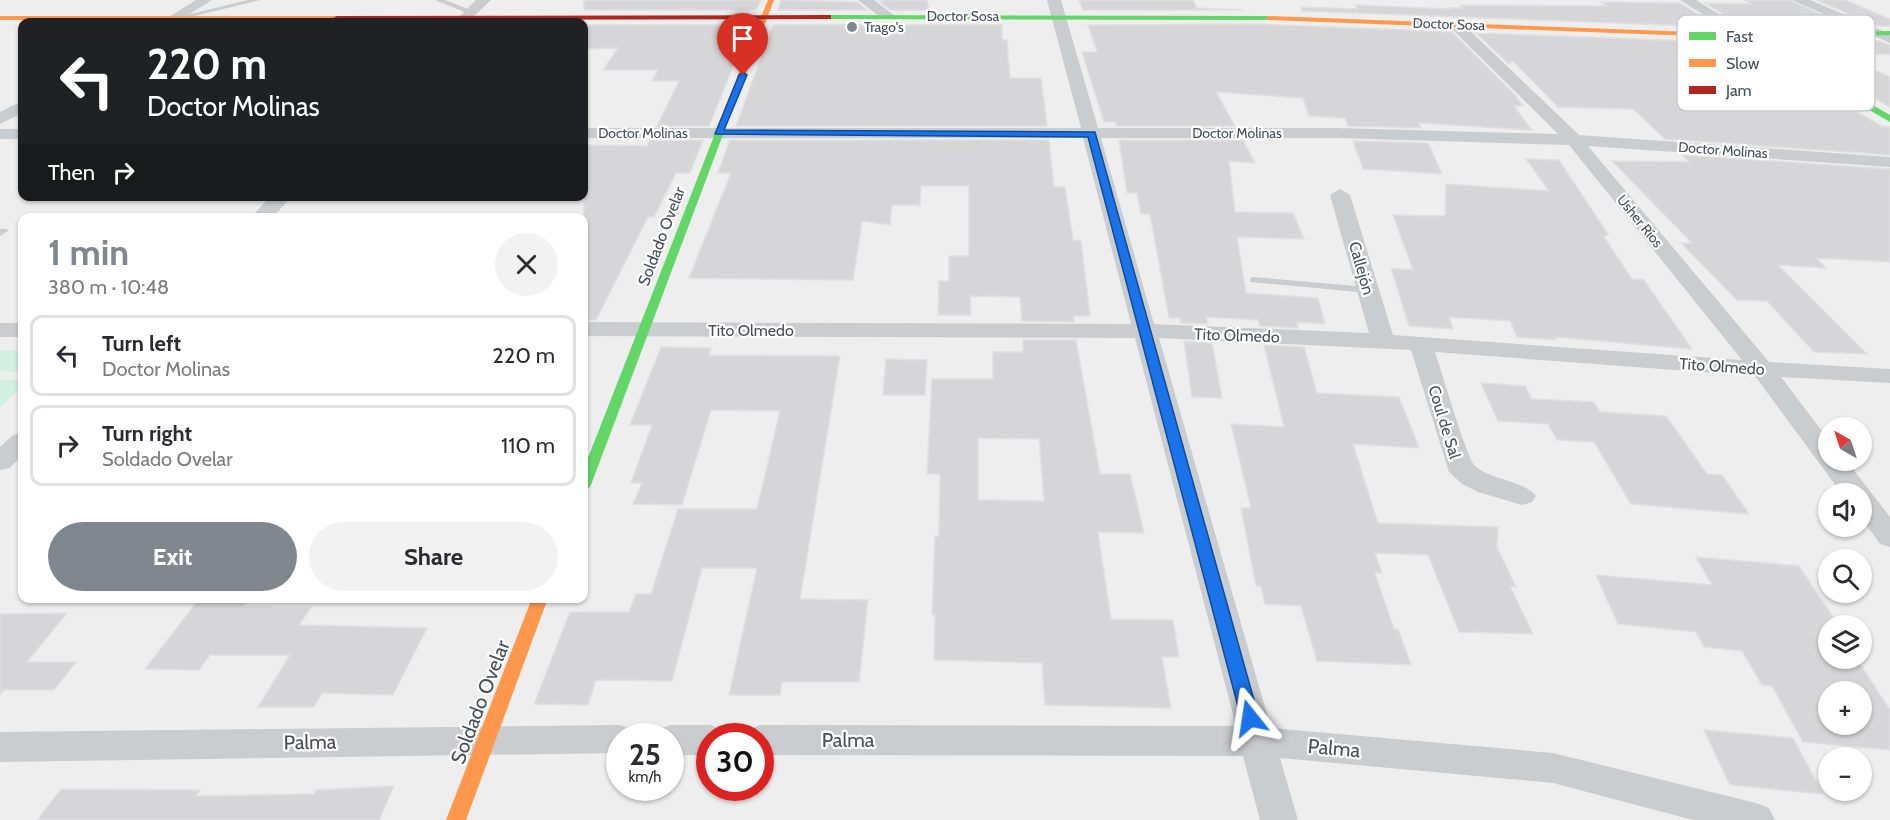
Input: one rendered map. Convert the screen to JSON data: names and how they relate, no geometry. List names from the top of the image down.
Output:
{
  "streets": {
    "street": [
      "Doctor Sosa",
      "Doctor Molinas",
      "Usher Ríos",
      "Soldado Ovelar",
      "Callejón",
      "Tito Olmedo",
      "Coul de Sal",
      "Palma"
    ]
  },
  "crossings": [
    ["Doctor Sosa", "Usher Ríos"],
    ["Doctor Sosa", "Soldado Ovelar"],
    ["Doctor Molinas", "Usher Ríos"],
    ["Doctor Molinas", "Soldado Ovelar"],
    ["Usher Ríos", "Tito Olmedo"],
    ["Soldado Ovelar", "Tito Olmedo"],
    ["Soldado Ovelar", "Palma"],
    ["Callejón", "Tito Olmedo"],
    ["Tito Olmedo", "Coul de Sal"]
  ],
  "places": ["Trago's"],
  "legend": ["Fast", "Slow", "Jam"],
  "north": "top left",
  "page": {
    "turn": ["220 m", "Doctor Molinas"],
    "then": "Then",
    "heading": ["1 min", "380 m · 10:48"],
    "list": [
      {
        "name": "Turn left",
        "note": "Doctor Molinas",
        "value": "220 m"
      },
      {
        "name": "Turn right",
        "note": "Soldado Ovelar",
        "value": "110 m"
      }
    ],
    "map_buttons": ["+", "−"],
    "buttons": ["Exit", "Share"],
    "speed": "25 km/h",
    "limit": "30"
  }
}
